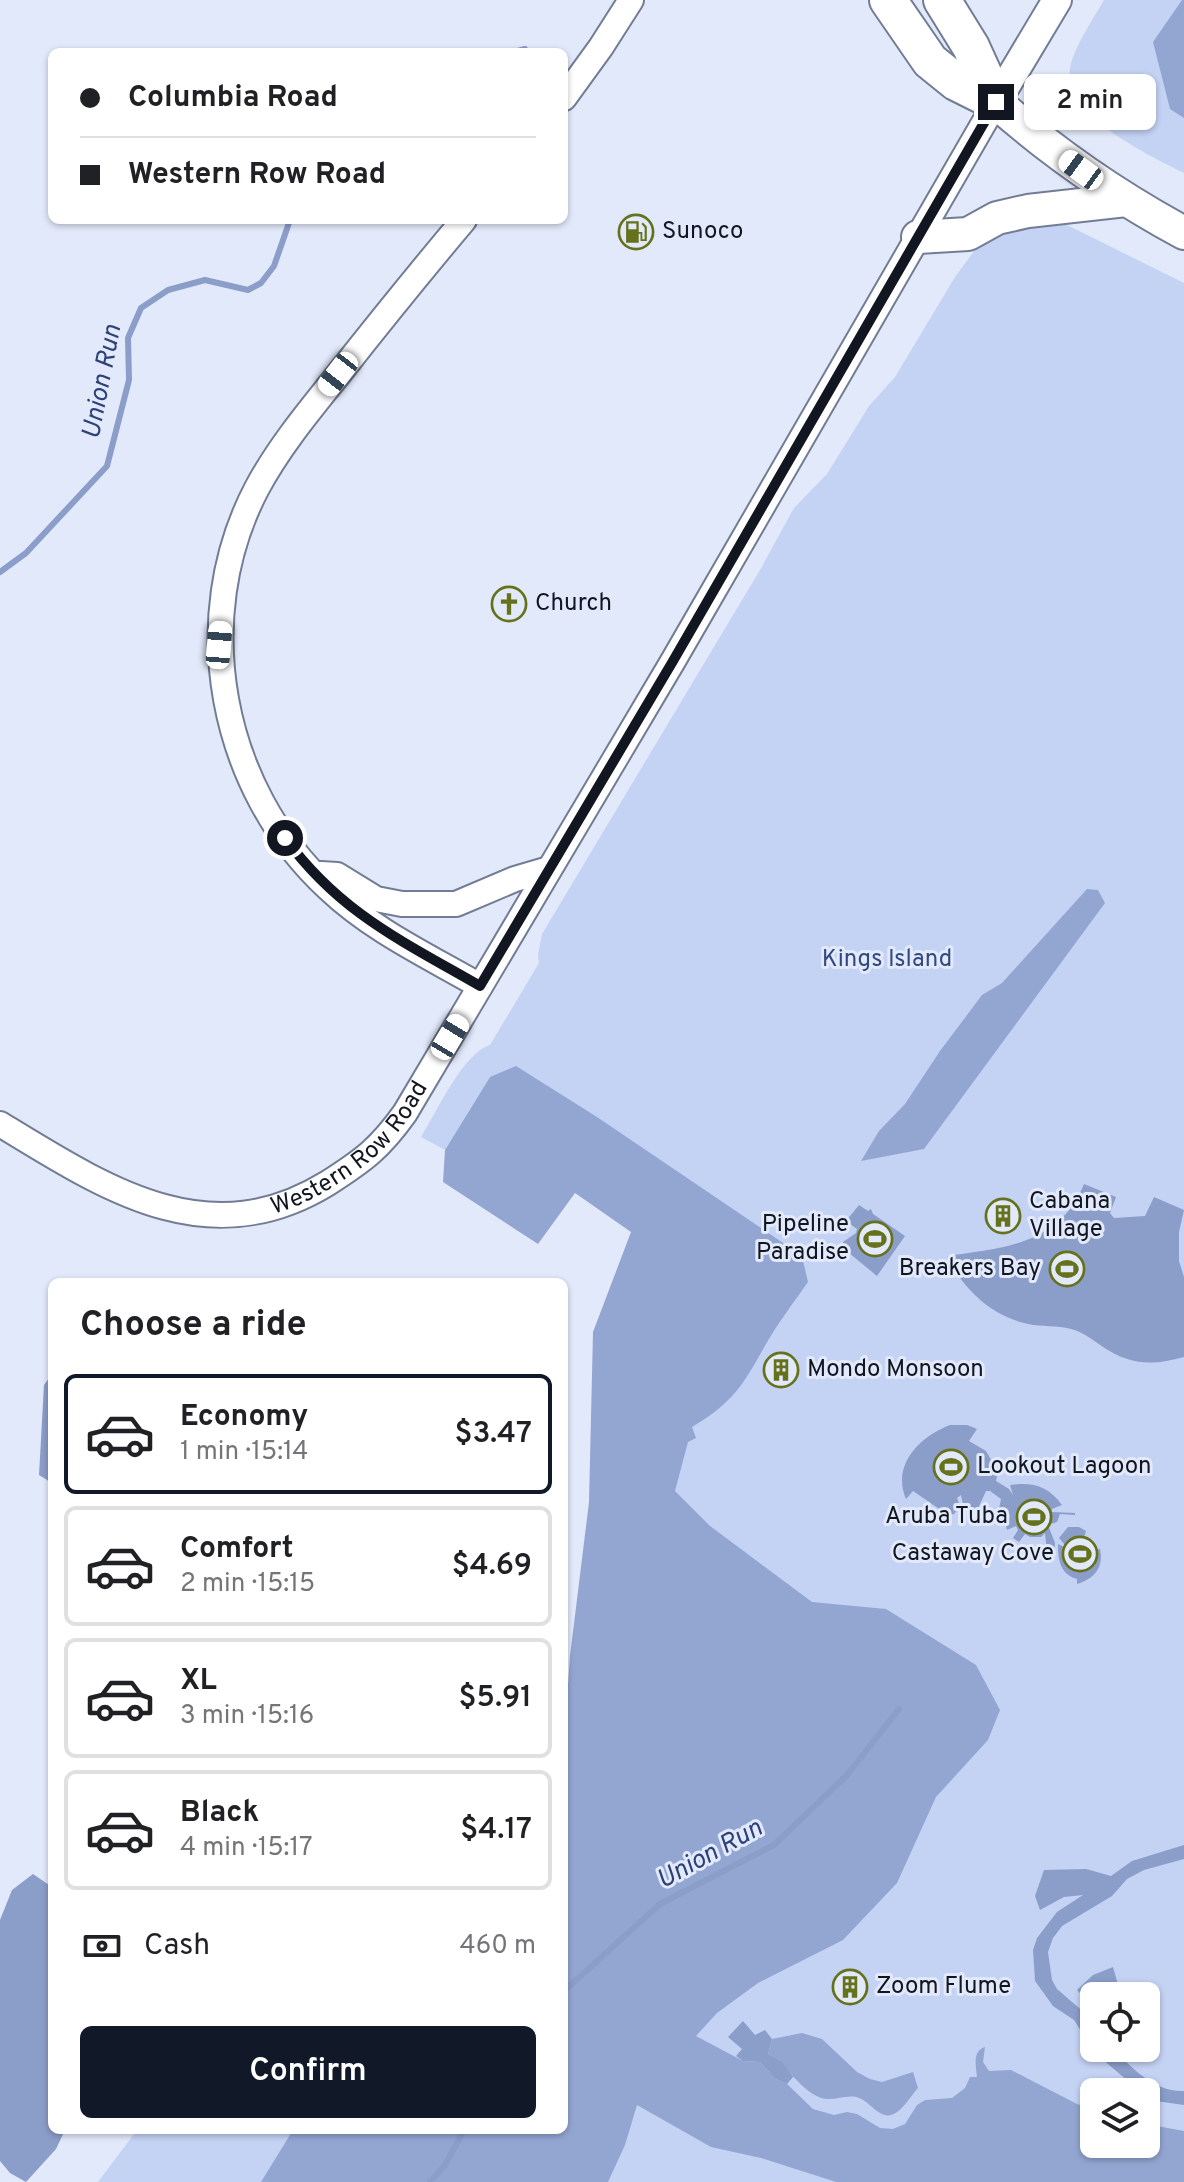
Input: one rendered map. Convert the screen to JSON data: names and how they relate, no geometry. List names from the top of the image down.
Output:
{
  "streets": {
    "main road": ["Western Row Road"]
  },
  "water": ["Union Run"],
  "parks": ["Kings Island"],
  "places": {
    "fuel station": ["Sunoco"],
    "church": ["Church"],
    "building": ["Cabana Village", "Mondo Monsoon", "Zoom Flume"],
    "sports": [
      "Pipeline Paradise",
      "Breakers Bay",
      "Lookout Lagoon",
      "Aruba Tuba",
      "Castaway Cove"
    ]
  },
  "page": {
    "banner": ["Columbia Road", "Western Row Road"],
    "bubble": "2 min",
    "heading": "Choose a ride",
    "list": [
      {
        "name": "Economy",
        "note": "1 min · 15:14",
        "value": "$3.47"
      },
      {
        "name": "Comfort",
        "note": "2 min · 15:15",
        "value": "$4.69"
      },
      {
        "name": "XL",
        "note": "3 min · 15:16",
        "value": "$5.91"
      },
      {
        "name": "Black",
        "note": "4 min · 15:17",
        "value": "$4.17"
      }
    ],
    "pay": ["Cash", "460 m"],
    "buttons": "Confirm"
  }
}
